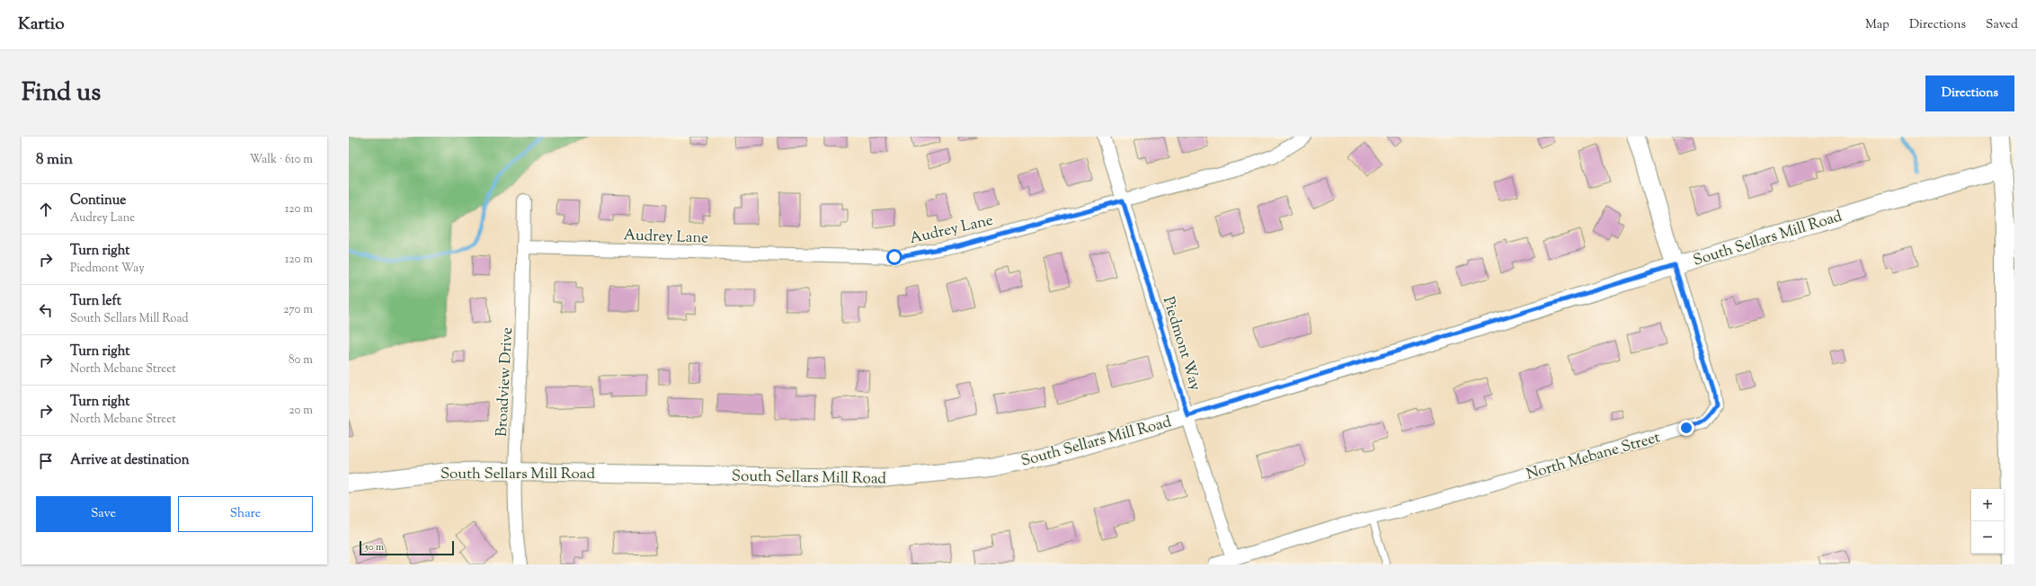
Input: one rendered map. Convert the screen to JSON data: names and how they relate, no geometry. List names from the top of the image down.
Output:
{
  "streets": {
    "main road": ["South Sellars Mill Road", "North Mebane Street"],
    "street": ["Audrey Lane", "Piedmont Way", "Broadview Drive"]
  },
  "crossings": [
    ["Audrey Lane", "Piedmont Way"],
    ["Audrey Lane", "Broadview Drive"],
    ["South Sellars Mill Road", "Piedmont Way"],
    ["South Sellars Mill Road", "Broadview Drive"],
    ["South Sellars Mill Road", "North Mebane Street"],
    ["Piedmont Way", "North Mebane Street"]
  ],
  "scale_bar": "50 m",
  "page": {
    "header": "Kartio",
    "nav": ["Map", "Directions", "Saved"],
    "title": "Find us",
    "buttons": [
      "Directions",
      ["Save", "Share"]
    ],
    "heading": ["8 min", "Walk · 610 m"],
    "list": [
      ["Continue", "Audrey Lane", "120 m"],
      ["Turn right", "Piedmont Way", "120 m"],
      ["Turn left", "South Sellars Mill Road", "270 m"],
      ["Turn right", "North Mebane Street", "80 m"],
      ["Turn right", "North Mebane Street", "20 m"],
      "Arrive at destination"
    ],
    "map_buttons": ["+", "−"],
    "scale": "50 m"
  }
}
